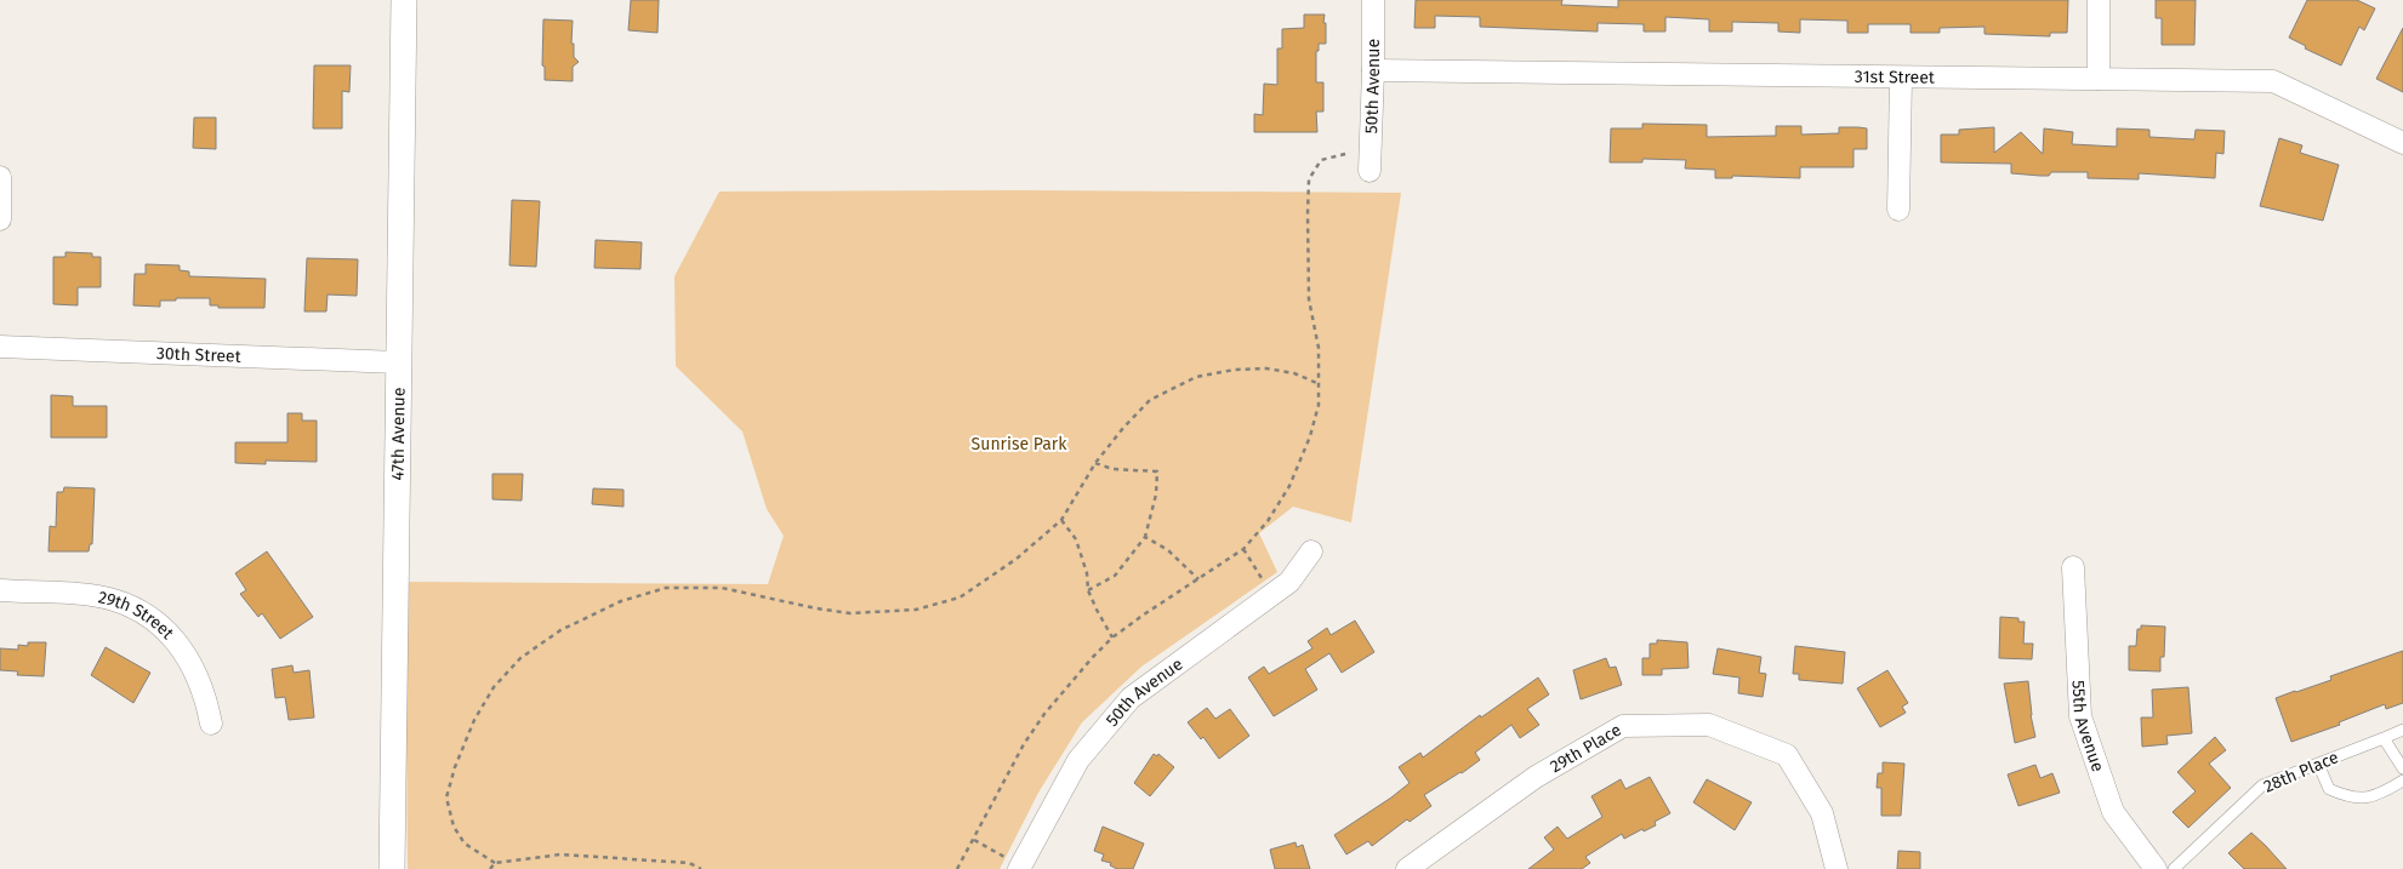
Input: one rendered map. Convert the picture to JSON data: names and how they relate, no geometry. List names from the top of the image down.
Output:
{
  "streets": {
    "street": [
      "31st Street",
      "50th Avenue",
      "30th Street",
      "47th Avenue",
      "29th Street",
      "55th Avenue",
      "29th Place"
    ],
    "lane": ["28th Place"]
  },
  "crossings": [
    ["31st Street", "50th Avenue"],
    ["30th Street", "47th Avenue"]
  ],
  "parks": ["Sunrise Park"]
}
